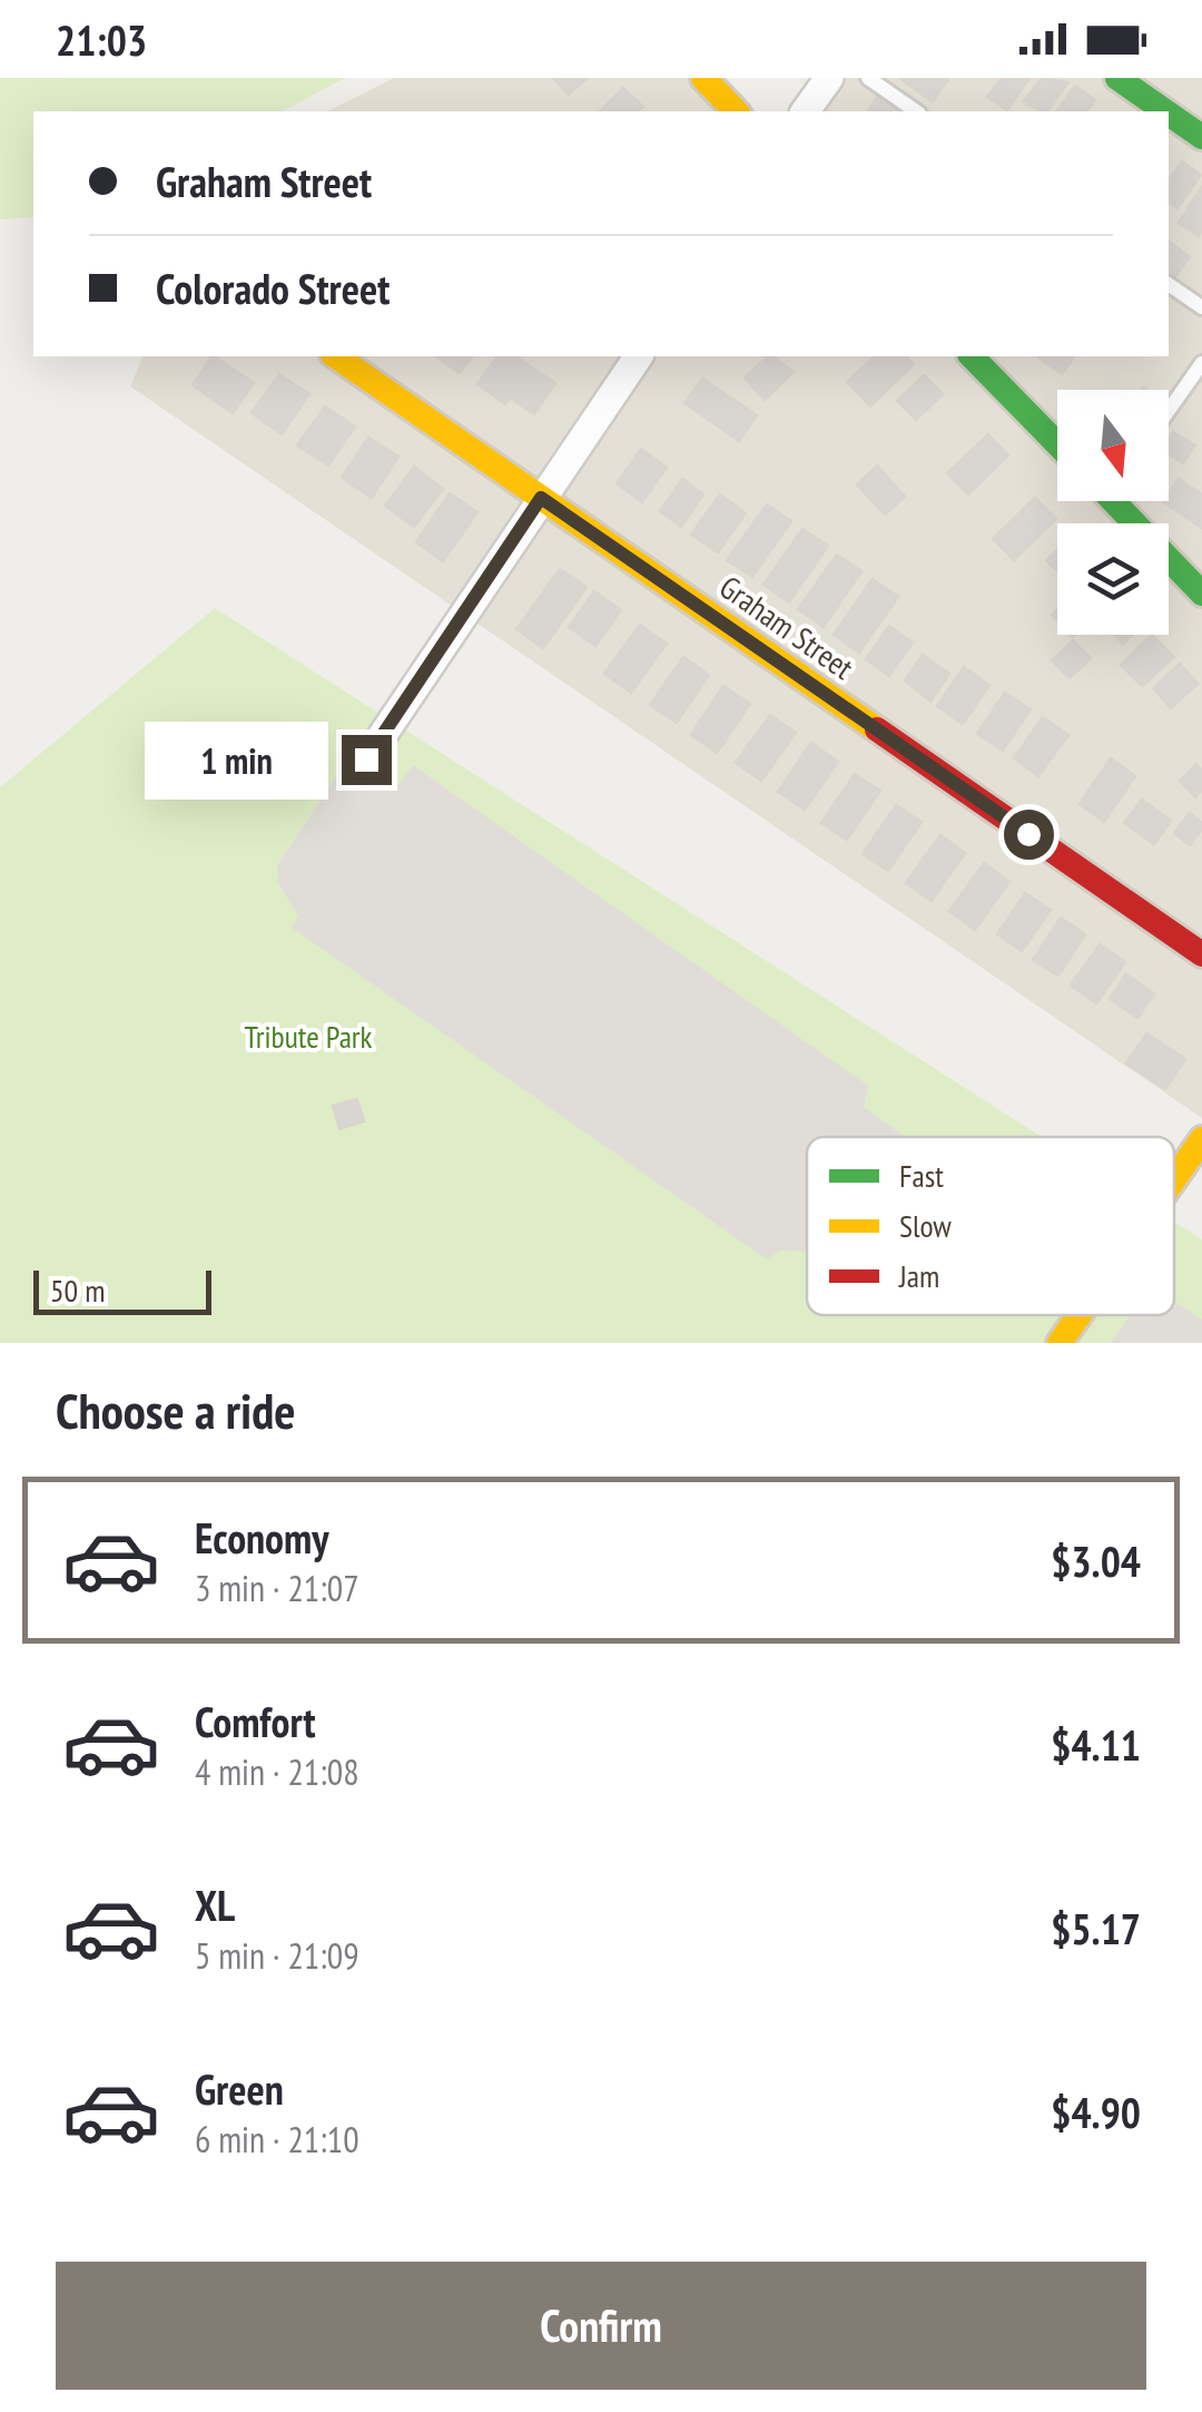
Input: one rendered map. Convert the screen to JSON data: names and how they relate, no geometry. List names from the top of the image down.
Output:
{
  "streets": {
    "street": ["Graham Street"]
  },
  "parks": ["Tribute Park"],
  "legend": ["Fast", "Slow", "Jam"],
  "scale_bar": "50 m",
  "north": "bottom",
  "page": {
    "status": "21:03",
    "banner": ["Graham Street", "Colorado Street"],
    "bubble": "1 min",
    "scale": "50 m",
    "heading": "Choose a ride",
    "list": [
      {
        "name": "Economy",
        "note": "3 min · 21:07",
        "value": "$3.04"
      },
      {
        "name": "Comfort",
        "note": "4 min · 21:08",
        "value": "$4.11"
      },
      {
        "name": "XL",
        "note": "5 min · 21:09",
        "value": "$5.17"
      },
      {
        "name": "Green",
        "note": "6 min · 21:10",
        "value": "$4.90"
      }
    ],
    "buttons": "Confirm"
  }
}
